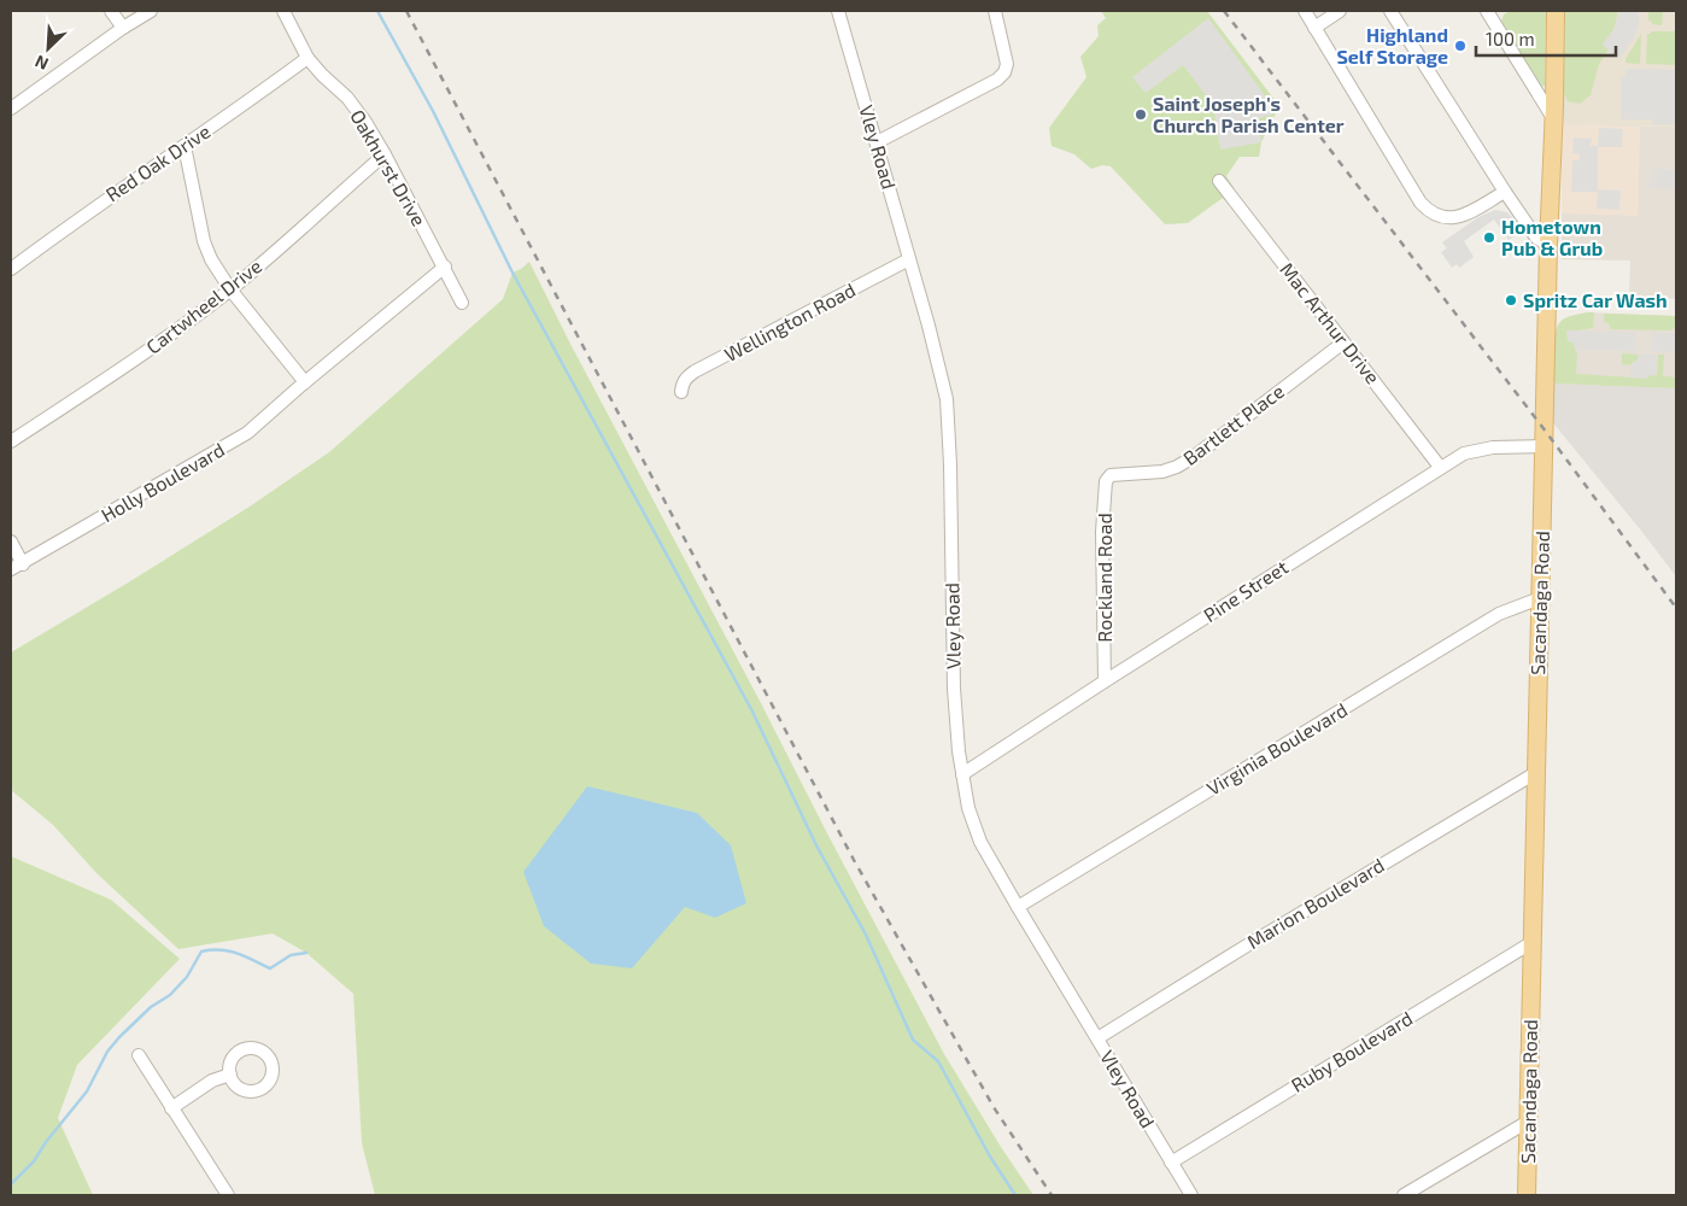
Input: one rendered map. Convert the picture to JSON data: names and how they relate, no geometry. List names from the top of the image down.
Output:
{
  "streets": {
    "main road": ["Sacandaga Road"],
    "street": [
      "Vley Road",
      "Red Oak Drive",
      "Oakhurst Drive",
      "Cartwheel Drive",
      "Wellington Road",
      "Mac Arthur Drive",
      "Bartlett Place",
      "Holly Boulevard",
      "Rockland Road",
      "Pine Street",
      "Virginia Boulevard",
      "Marion Boulevard",
      "Ruby Boulevard"
    ]
  },
  "crossings": [
    ["Vley Road", "Wellington Road"],
    ["Vley Road", "Pine Street"],
    ["Vley Road", "Virginia Boulevard"],
    ["Vley Road", "Marion Boulevard"],
    ["Vley Road", "Ruby Boulevard"],
    ["Red Oak Drive", "Oakhurst Drive"],
    ["Oakhurst Drive", "Cartwheel Drive"],
    ["Oakhurst Drive", "Holly Boulevard"],
    ["Mac Arthur Drive", "Bartlett Place"],
    ["Mac Arthur Drive", "Pine Street"],
    ["Bartlett Place", "Rockland Road"],
    ["Rockland Road", "Pine Street"],
    ["Pine Street", "Sacandaga Road"],
    ["Sacandaga Road", "Virginia Boulevard"],
    ["Sacandaga Road", "Marion Boulevard"],
    ["Sacandaga Road", "Ruby Boulevard"]
  ],
  "places": [
    "Highland Self Storage",
    "Saint Joseph's Church Parish Center",
    "Hometown Pub & Grub",
    "Spritz Car Wash"
  ],
  "scale_bar": "100 m",
  "north": "bottom left"
}
